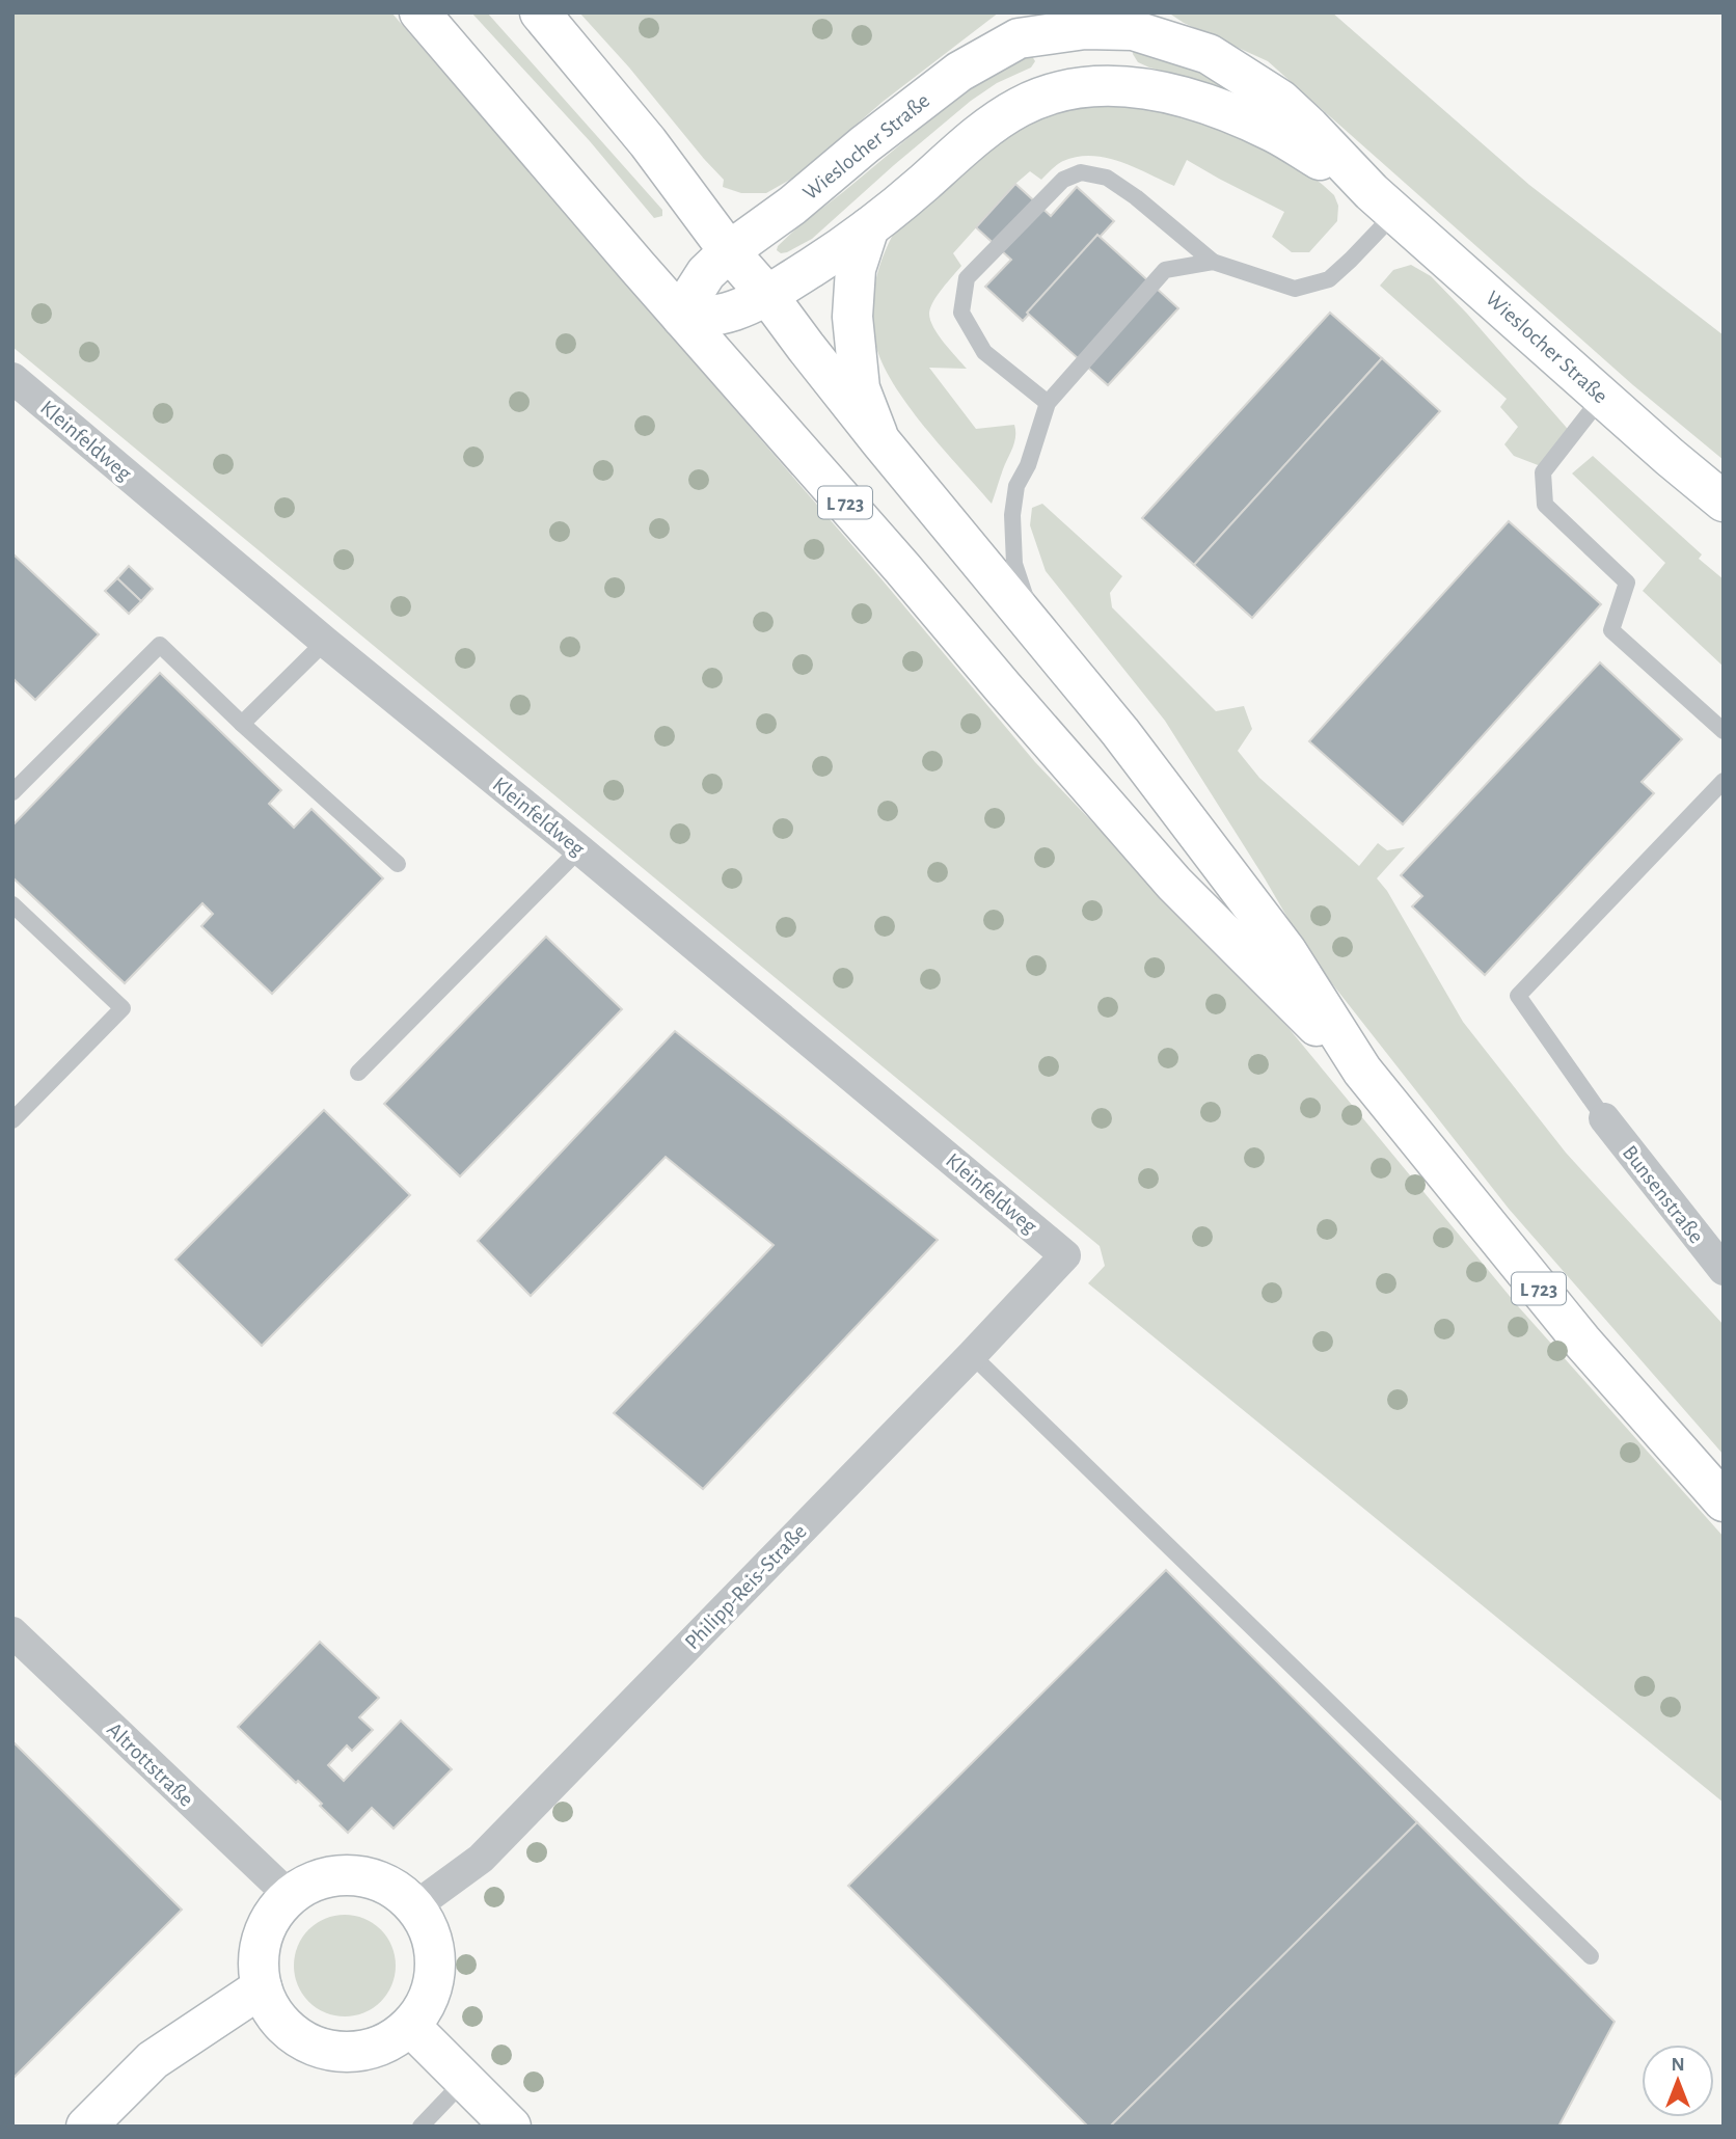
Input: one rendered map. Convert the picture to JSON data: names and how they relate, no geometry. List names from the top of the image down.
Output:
{
  "streets": {
    "main road": ["Wieslocher Straße", "L 723"],
    "street": [
      "Kleinfeldweg",
      "Bunsenstraße",
      "Philipp-Reis-Straße",
      "Altrottstraße"
    ]
  },
  "crossings": [
    ["Wieslocher Straße", "L 723"],
    ["Kleinfeldweg", "Philipp-Reis-Straße"],
    ["Philipp-Reis-Straße", "Altrottstraße"]
  ],
  "north": "top"
}
